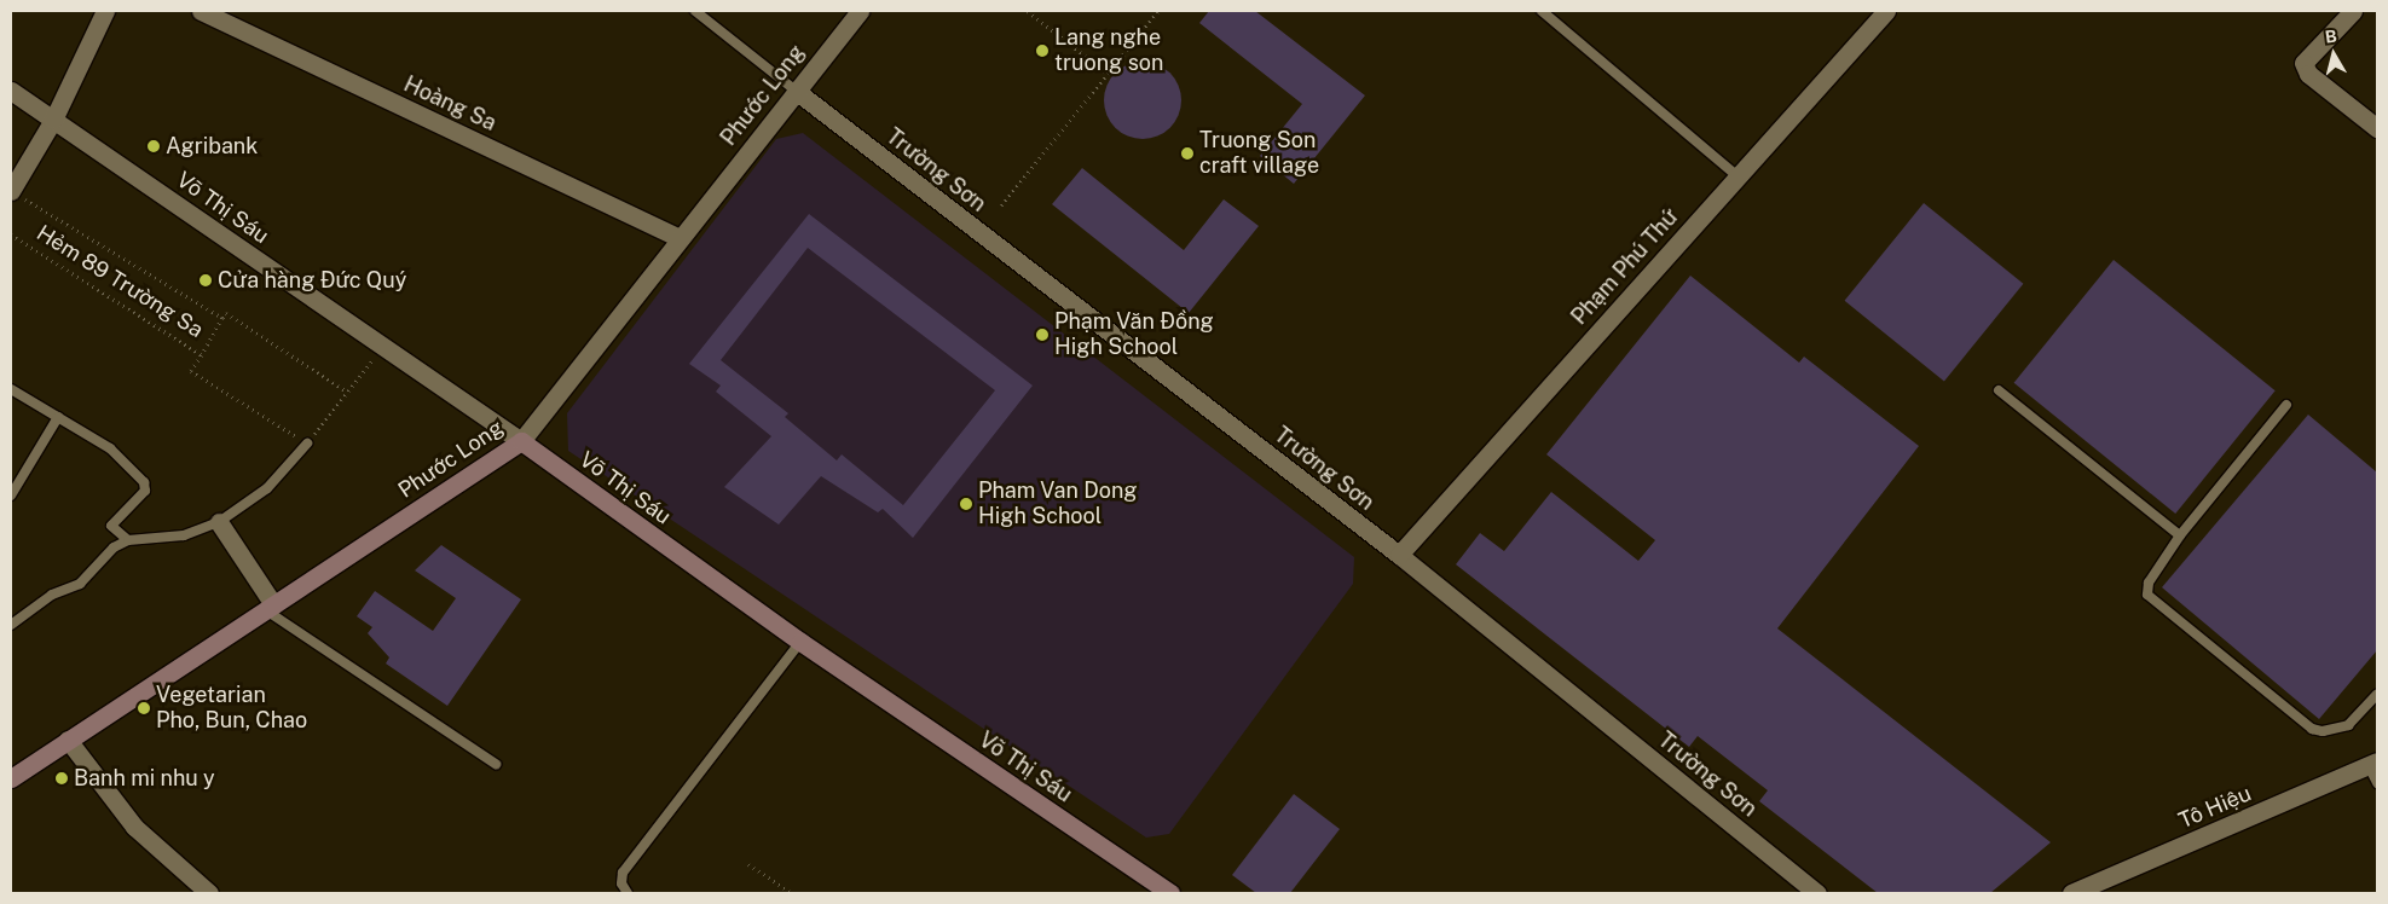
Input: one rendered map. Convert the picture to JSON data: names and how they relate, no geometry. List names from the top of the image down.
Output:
{
  "streets": {
    "main road": ["Phước Long", "Võ Thị Sáu"],
    "street": [
      "Hoàng Sa",
      "Trường Sơn",
      "Phạm Phú Thứ",
      "Tô Hiệu"
    ],
    "path": ["Hẻm 89 Trường Sa"]
  },
  "crossings": [
    ["Phước Long", "Hoàng Sa"],
    ["Phước Long", "Trường Sơn"],
    ["Phước Long", "Võ Thị Sáu"],
    ["Trường Sơn", "Phạm Phú Thứ"]
  ],
  "places": [
    "Lang nghe truong son",
    "Agribank",
    "Truong Son craft village",
    "Cửa hàng Đức Quý",
    "Phạm Văn Đồng High School",
    "Pham Van Dong High School",
    "Vegetarian Pho, Bun, Chao",
    "Banh mi nhu y"
  ],
  "north": "top"
}
